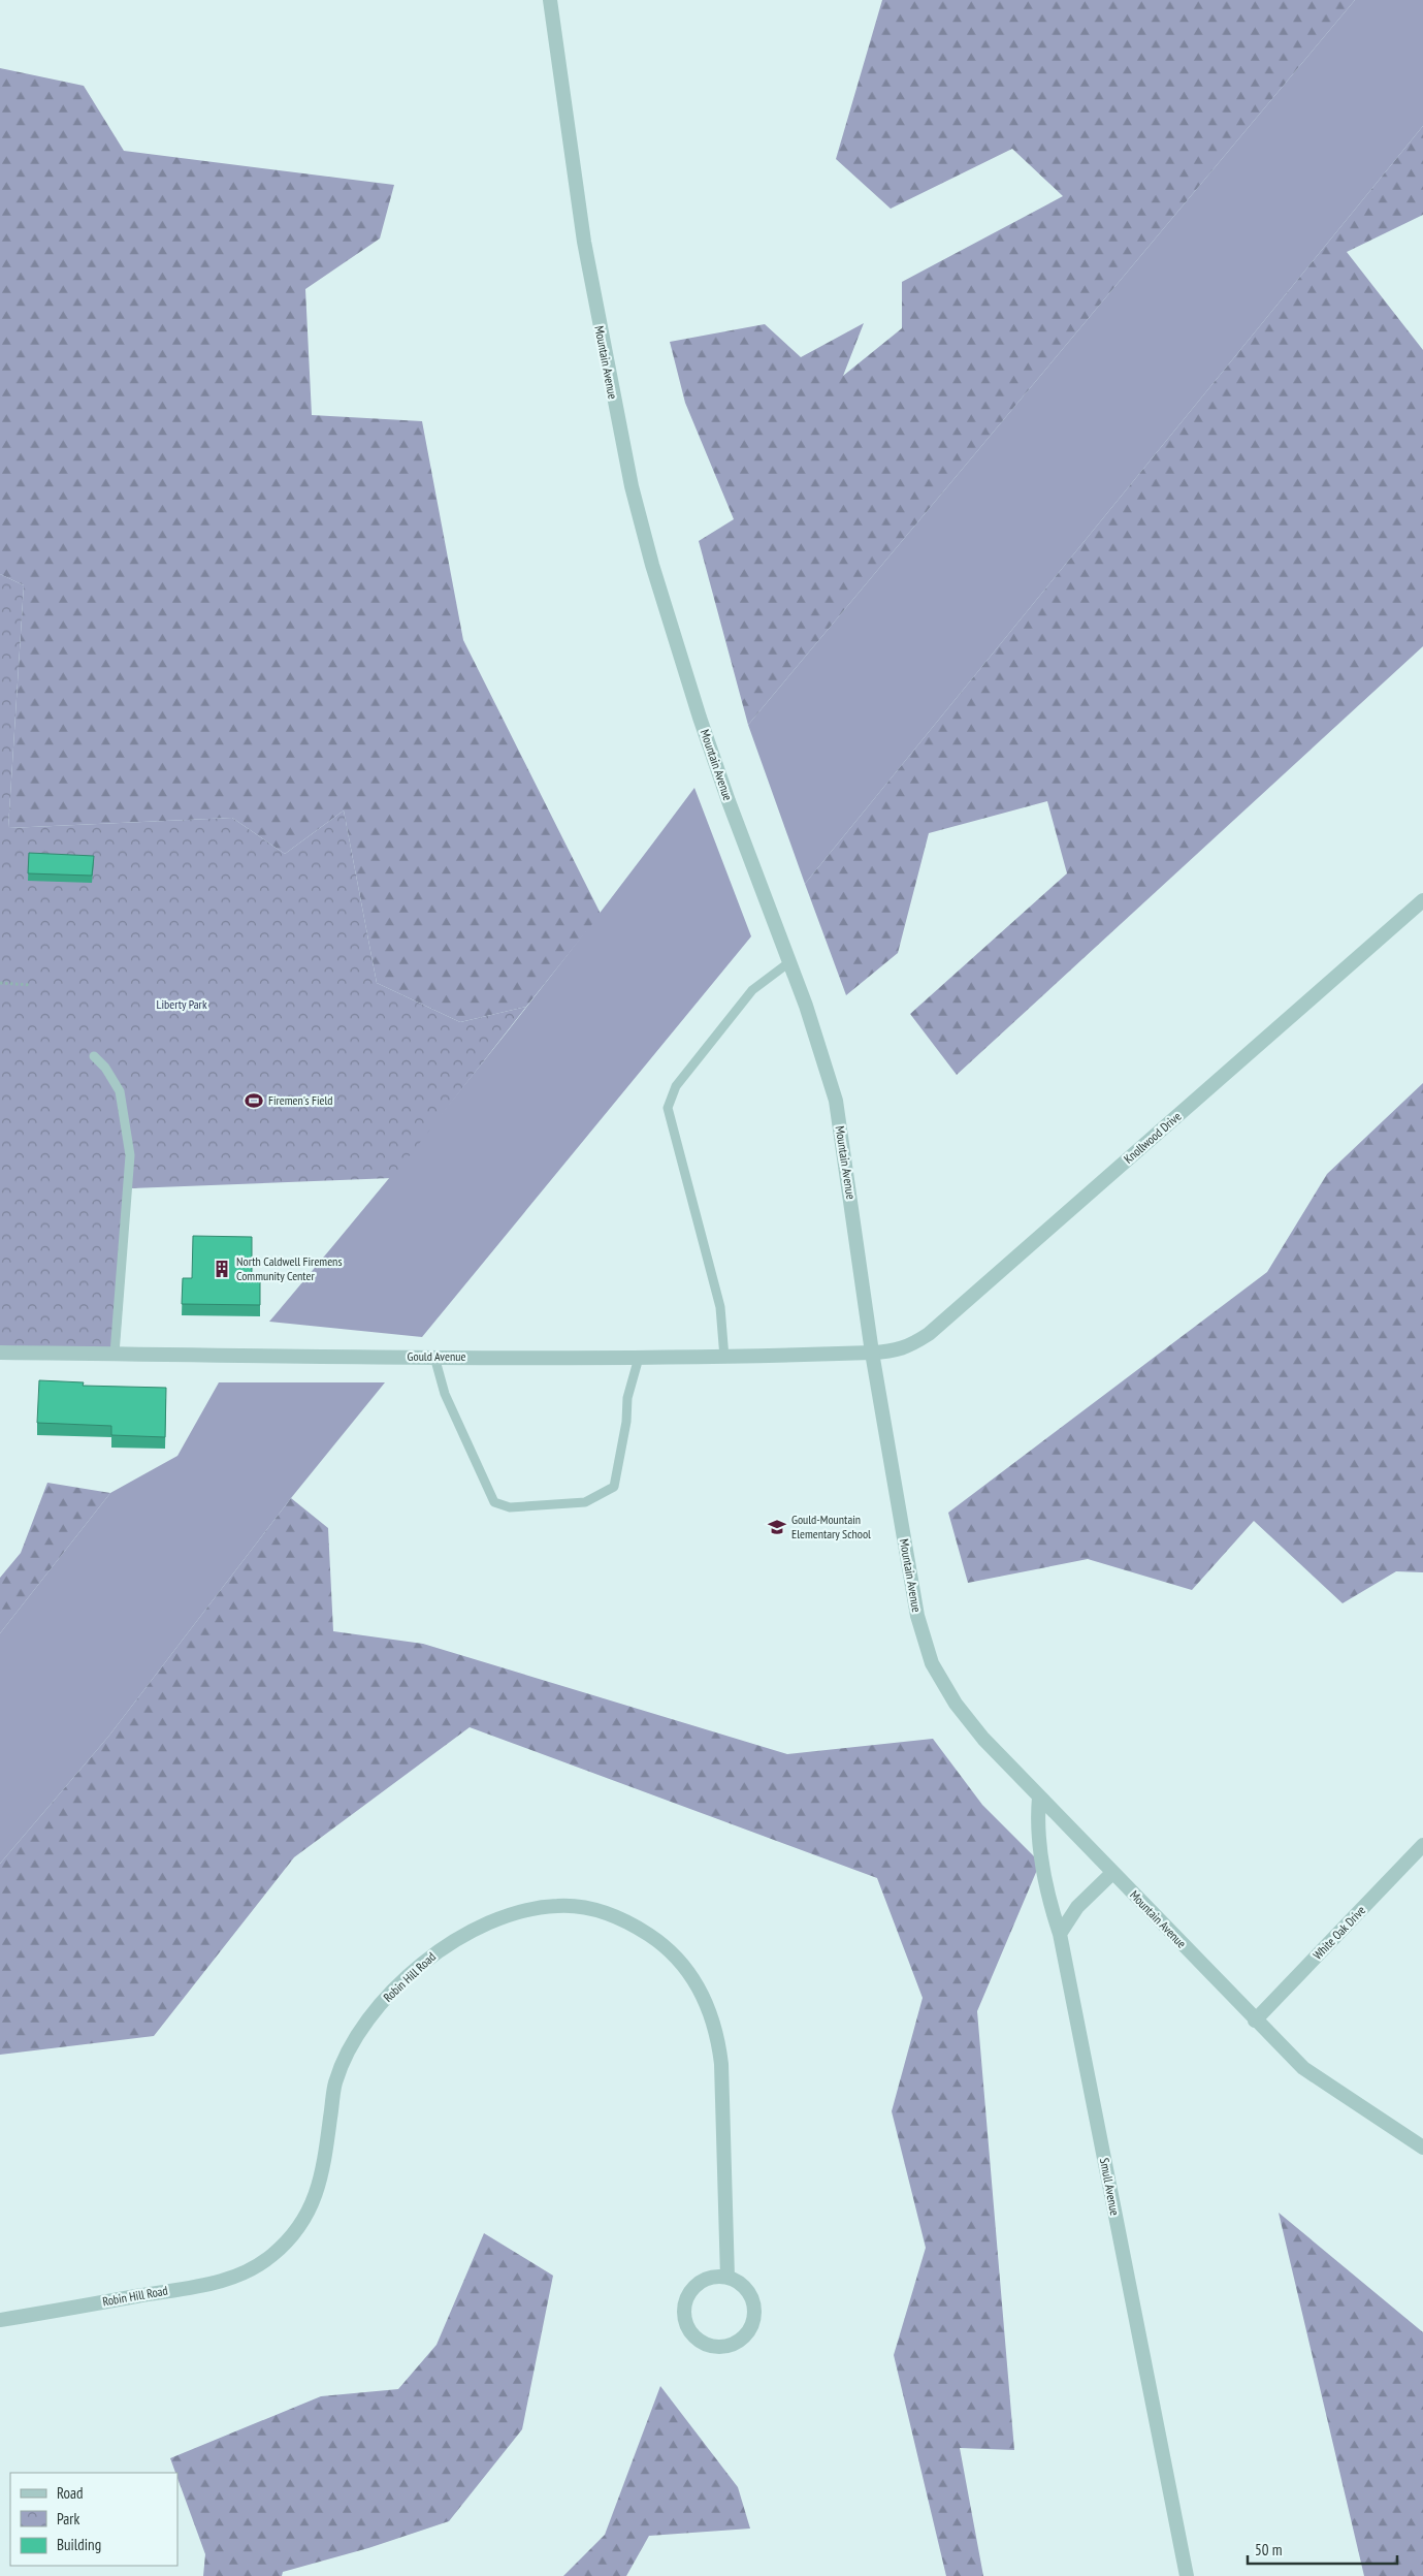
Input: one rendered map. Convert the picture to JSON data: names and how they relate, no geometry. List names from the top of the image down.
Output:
{
  "streets": {
    "street": [
      "Mountain Avenue",
      "Knollwood Drive",
      "Gould Avenue",
      "White Oak Drive",
      "Robin Hill Road",
      "Smull Avenue"
    ]
  },
  "crossings": [
    ["Mountain Avenue", "Knollwood Drive"],
    ["Mountain Avenue", "Gould Avenue"],
    ["Mountain Avenue", "White Oak Drive"],
    ["Mountain Avenue", "Smull Avenue"],
    ["Knollwood Drive", "Gould Avenue"]
  ],
  "parks": ["Liberty Park"],
  "places": {
    "sports": ["Firemen's Field"],
    "building": ["North Caldwell Firemens Community Center"],
    "school or university": ["Gould-Mountain Elementary School"]
  },
  "legend": ["Road", "Park", "Building"],
  "scale_bar": "50 m"
}
